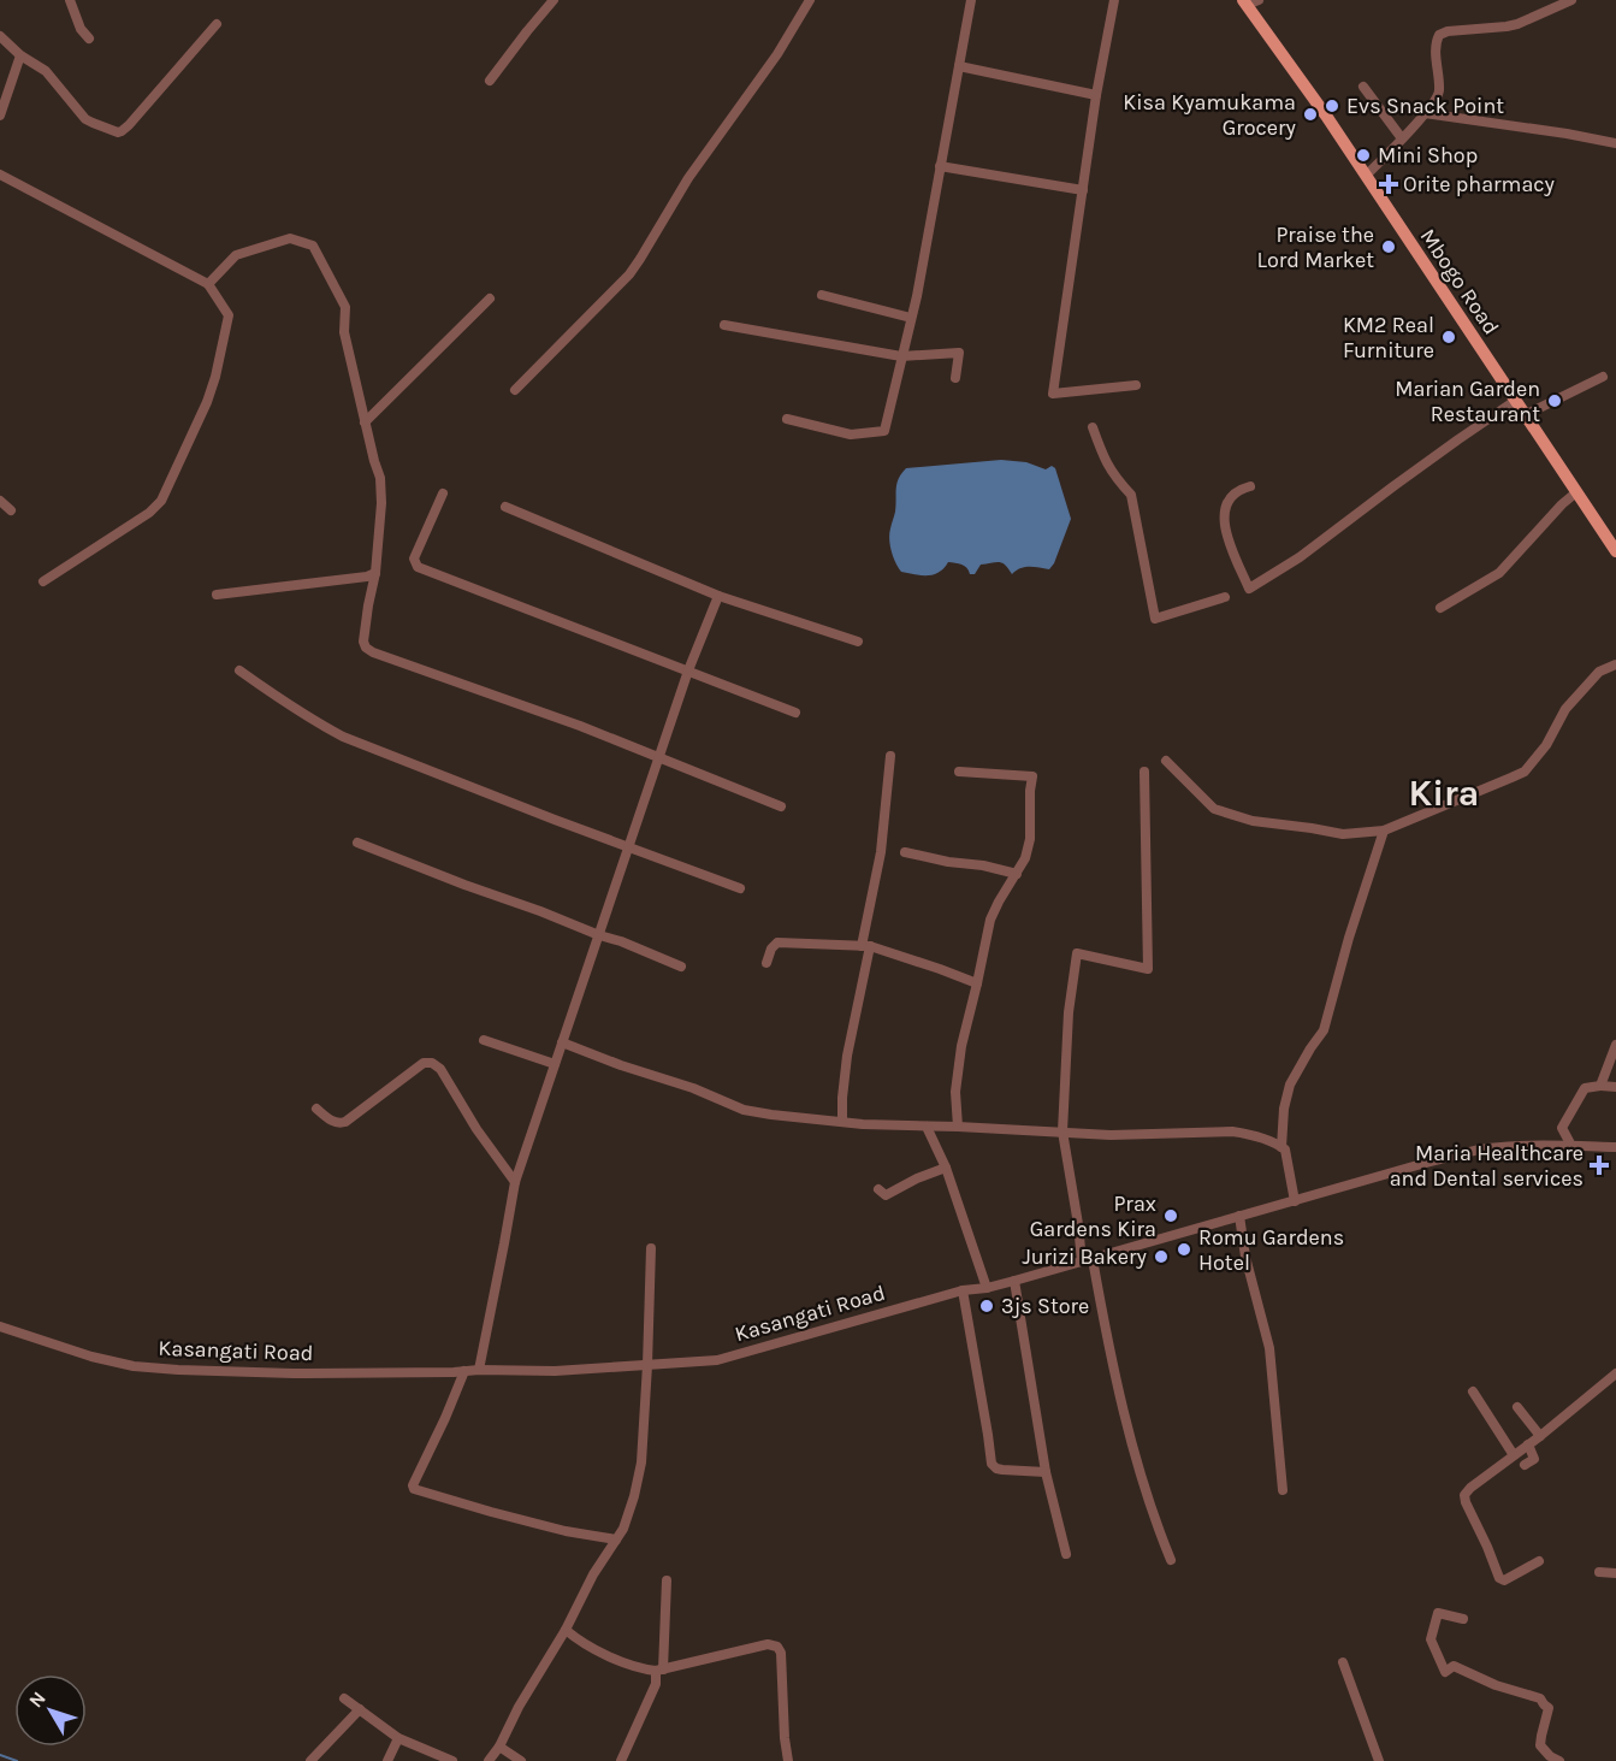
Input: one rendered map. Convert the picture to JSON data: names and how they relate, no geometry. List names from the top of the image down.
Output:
{
  "streets": {
    "main road": ["Mbogo Road"],
    "street": ["Kasangati Road"]
  },
  "districts": ["Kira"],
  "places": {
    "other": [
      "Evs Snack Point",
      "Kisa Kyamukama Grocery",
      "Mini Shop",
      "Praise the Lord Market",
      "KM2 Real Furniture",
      "Marian Garden Restaurant",
      "Prax Gardens Kira",
      "Romu Gardens Hotel",
      "Jurizi Bakery",
      "3js Store"
    ],
    "health": ["Orite pharmacy", "Maria Healthcare and Dental services"]
  },
  "north": "top left"
}
